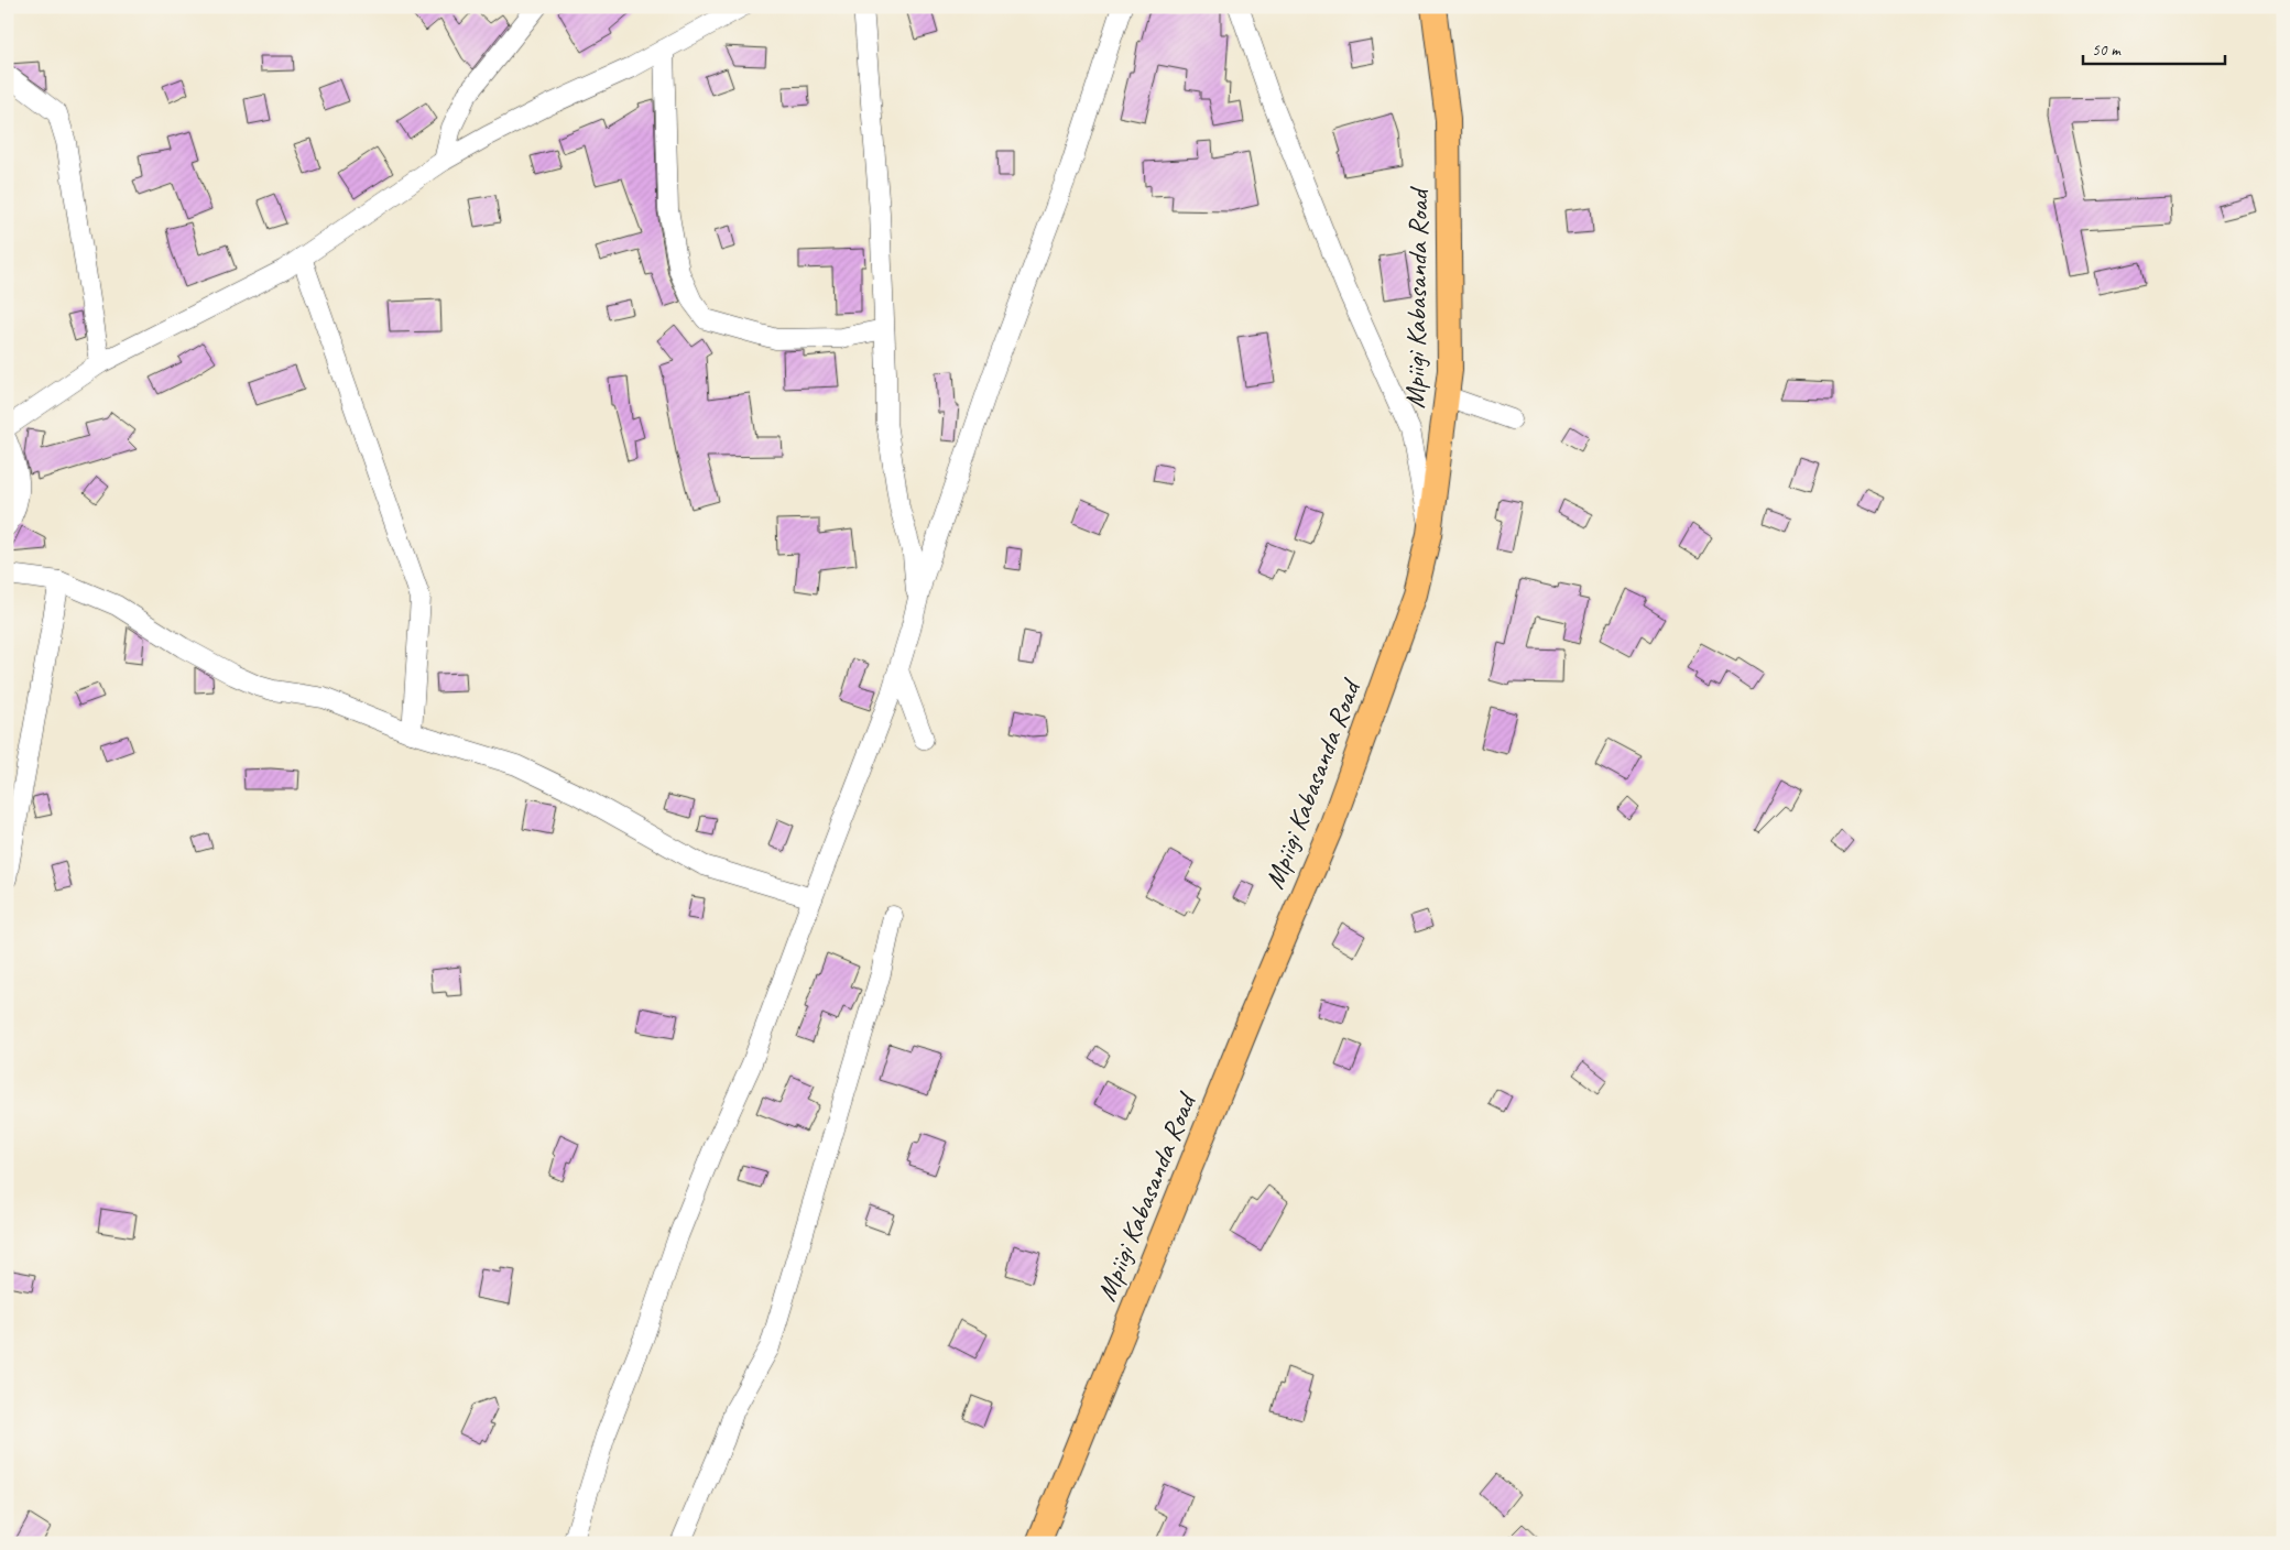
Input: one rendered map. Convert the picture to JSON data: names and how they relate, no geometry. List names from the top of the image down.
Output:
{
  "streets": {
    "main road": ["Mpiigi Kabasanda Road"]
  },
  "scale_bar": "50 m"
}
